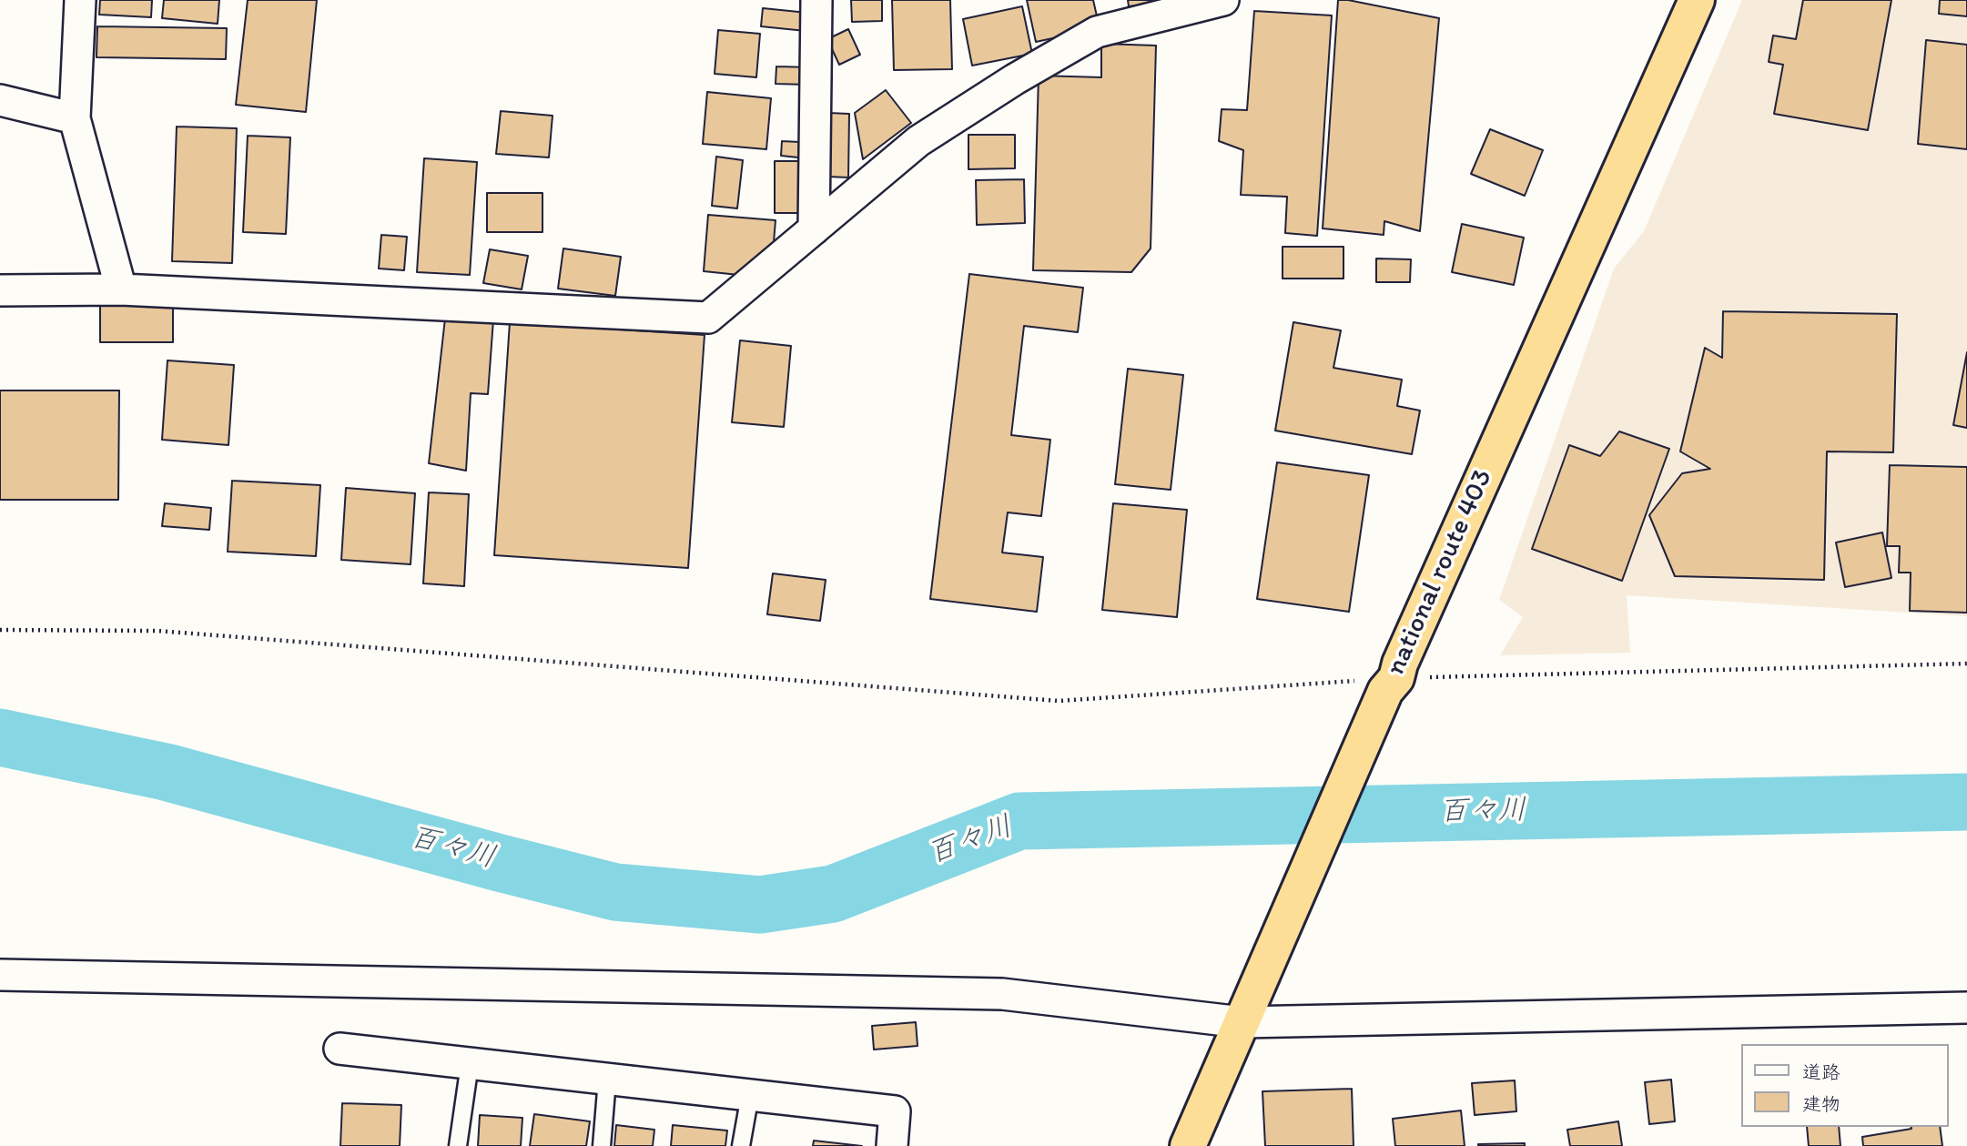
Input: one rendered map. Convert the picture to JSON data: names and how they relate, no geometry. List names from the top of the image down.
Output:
{
  "streets": {
    "highway": ["national route 403"]
  },
  "water": ["百々川"],
  "legend": ["道路", "建物"]
}
